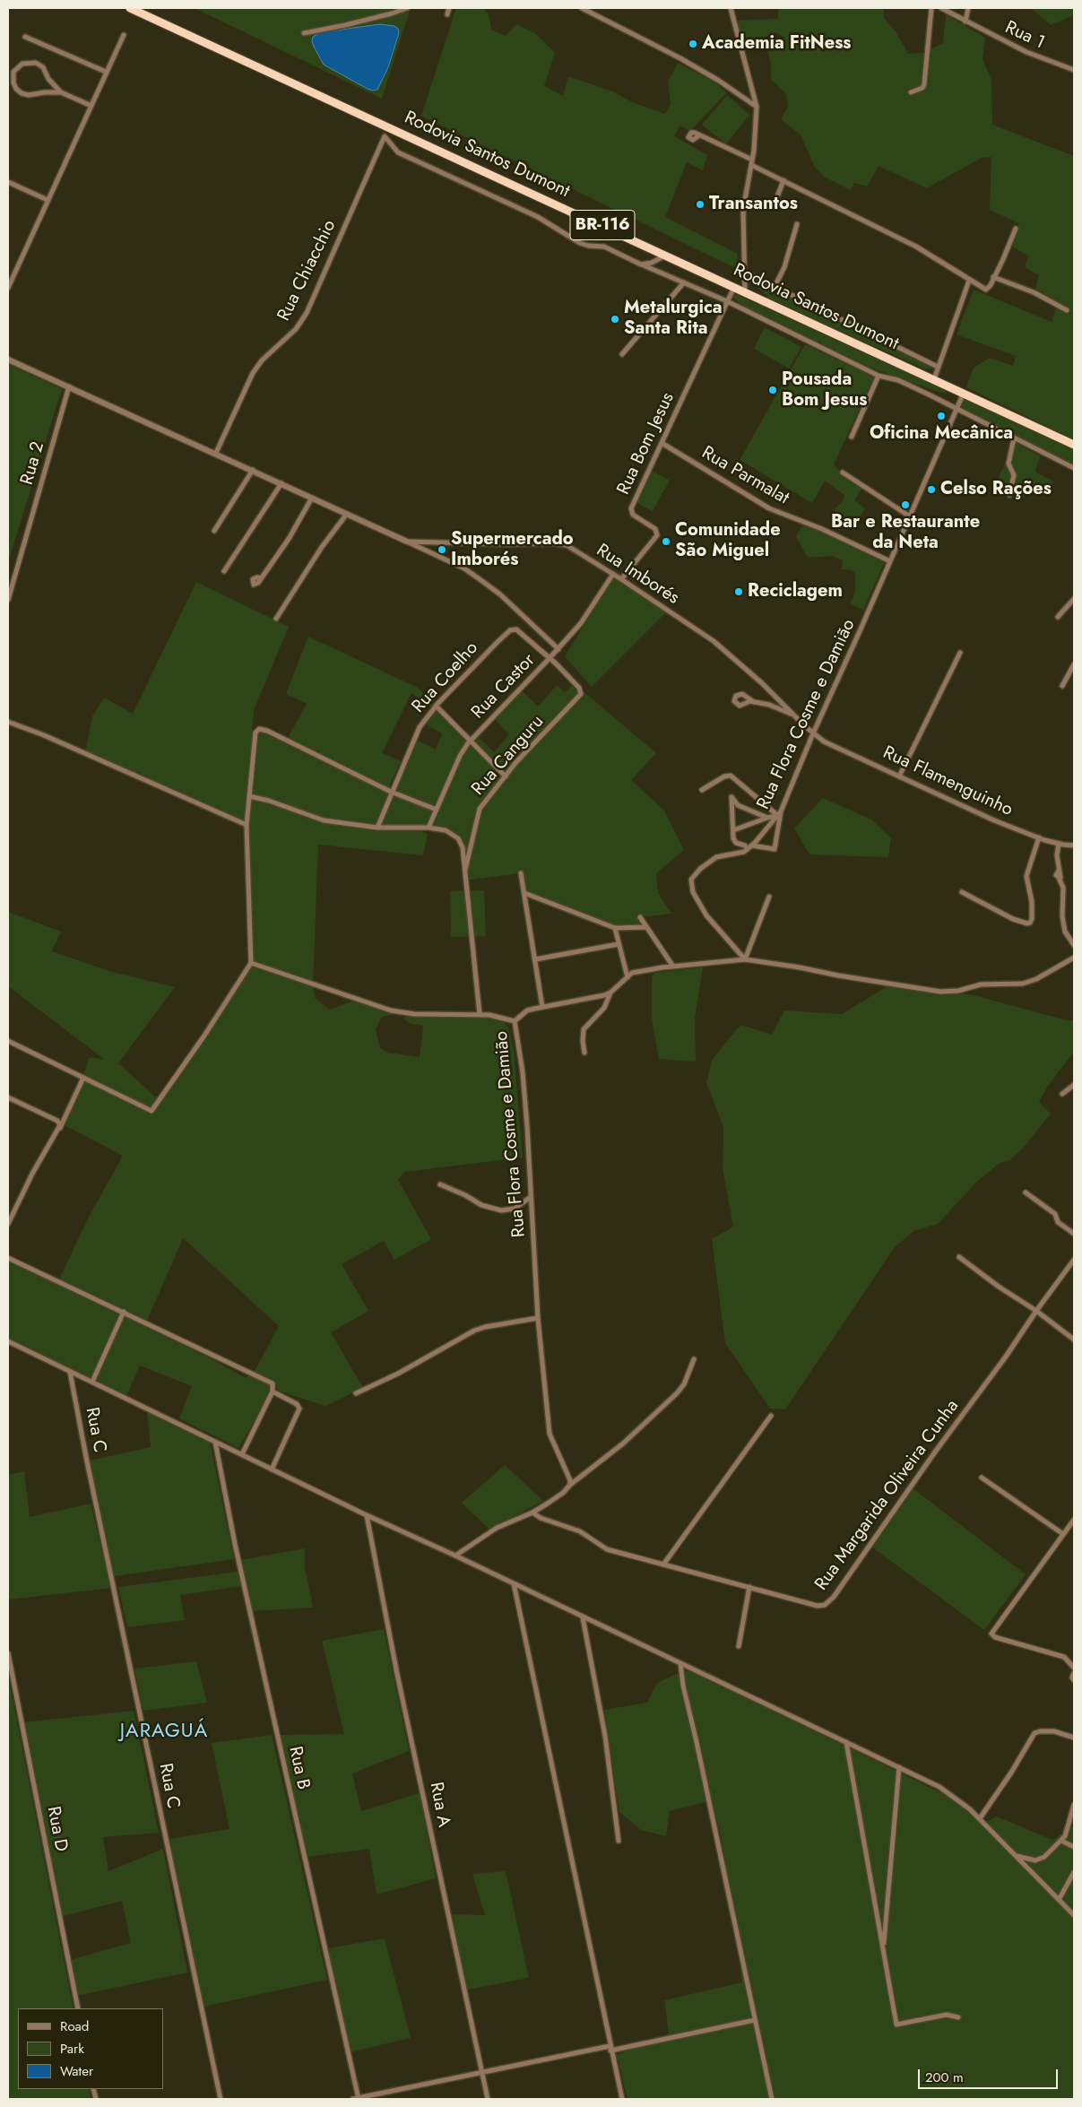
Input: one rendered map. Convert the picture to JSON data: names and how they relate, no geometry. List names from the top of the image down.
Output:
{
  "streets": {
    "highway": ["Rodovia Santos Dumont", "BR-116"],
    "street": [
      "Rua 1",
      "Rua Chiacchio",
      "Rua Bom Jesus",
      "Rua 2",
      "Rua Parmalat",
      "Rua Imborés",
      "Rua Coelho",
      "Rua Castor",
      "Rua Flora Cosme e Damião",
      "Rua Canguru",
      "Rua Flamenguinho",
      "Rua C",
      "Rua Margarida Oliveira Cunha",
      "Rua B",
      "Rua A",
      "Rua D"
    ]
  },
  "crossings": [
    ["Rodovia Santos Dumont", "Rua Bom Jesus"],
    ["Rodovia Santos Dumont", "Rua Flora Cosme e Damião"],
    ["Rua Bom Jesus", "Rua Parmalat"],
    ["Rua Bom Jesus", "Rua Imborés"],
    ["Rua Parmalat", "Rua Flora Cosme e Damião"],
    ["Rua Imborés", "Rua Castor"],
    ["Rua Imborés", "Rua Flora Cosme e Damião"],
    ["Rua Imborés", "Rua Flamenguinho"],
    ["Rua Coelho", "Rua Castor"],
    ["Rua Coelho", "Rua Canguru"],
    ["Rua Castor", "Rua Canguru"],
    ["Rua Flora Cosme e Damião", "Rua Flamenguinho"]
  ],
  "districts": ["JARAGUÁ"],
  "places": [
    "Academia FitNess",
    "Transantos",
    "Metalurgica Santa Rita",
    "Pousada Bom Jesus",
    "Oficina Mecânica",
    "Celso Rações",
    "Bar e Restaurante da Neta",
    "Comunidade São Miguel",
    "Supermercado Imborés",
    "Reciclagem"
  ],
  "legend": ["Road", "Park", "Water"],
  "scale_bar": "200 m"
}
